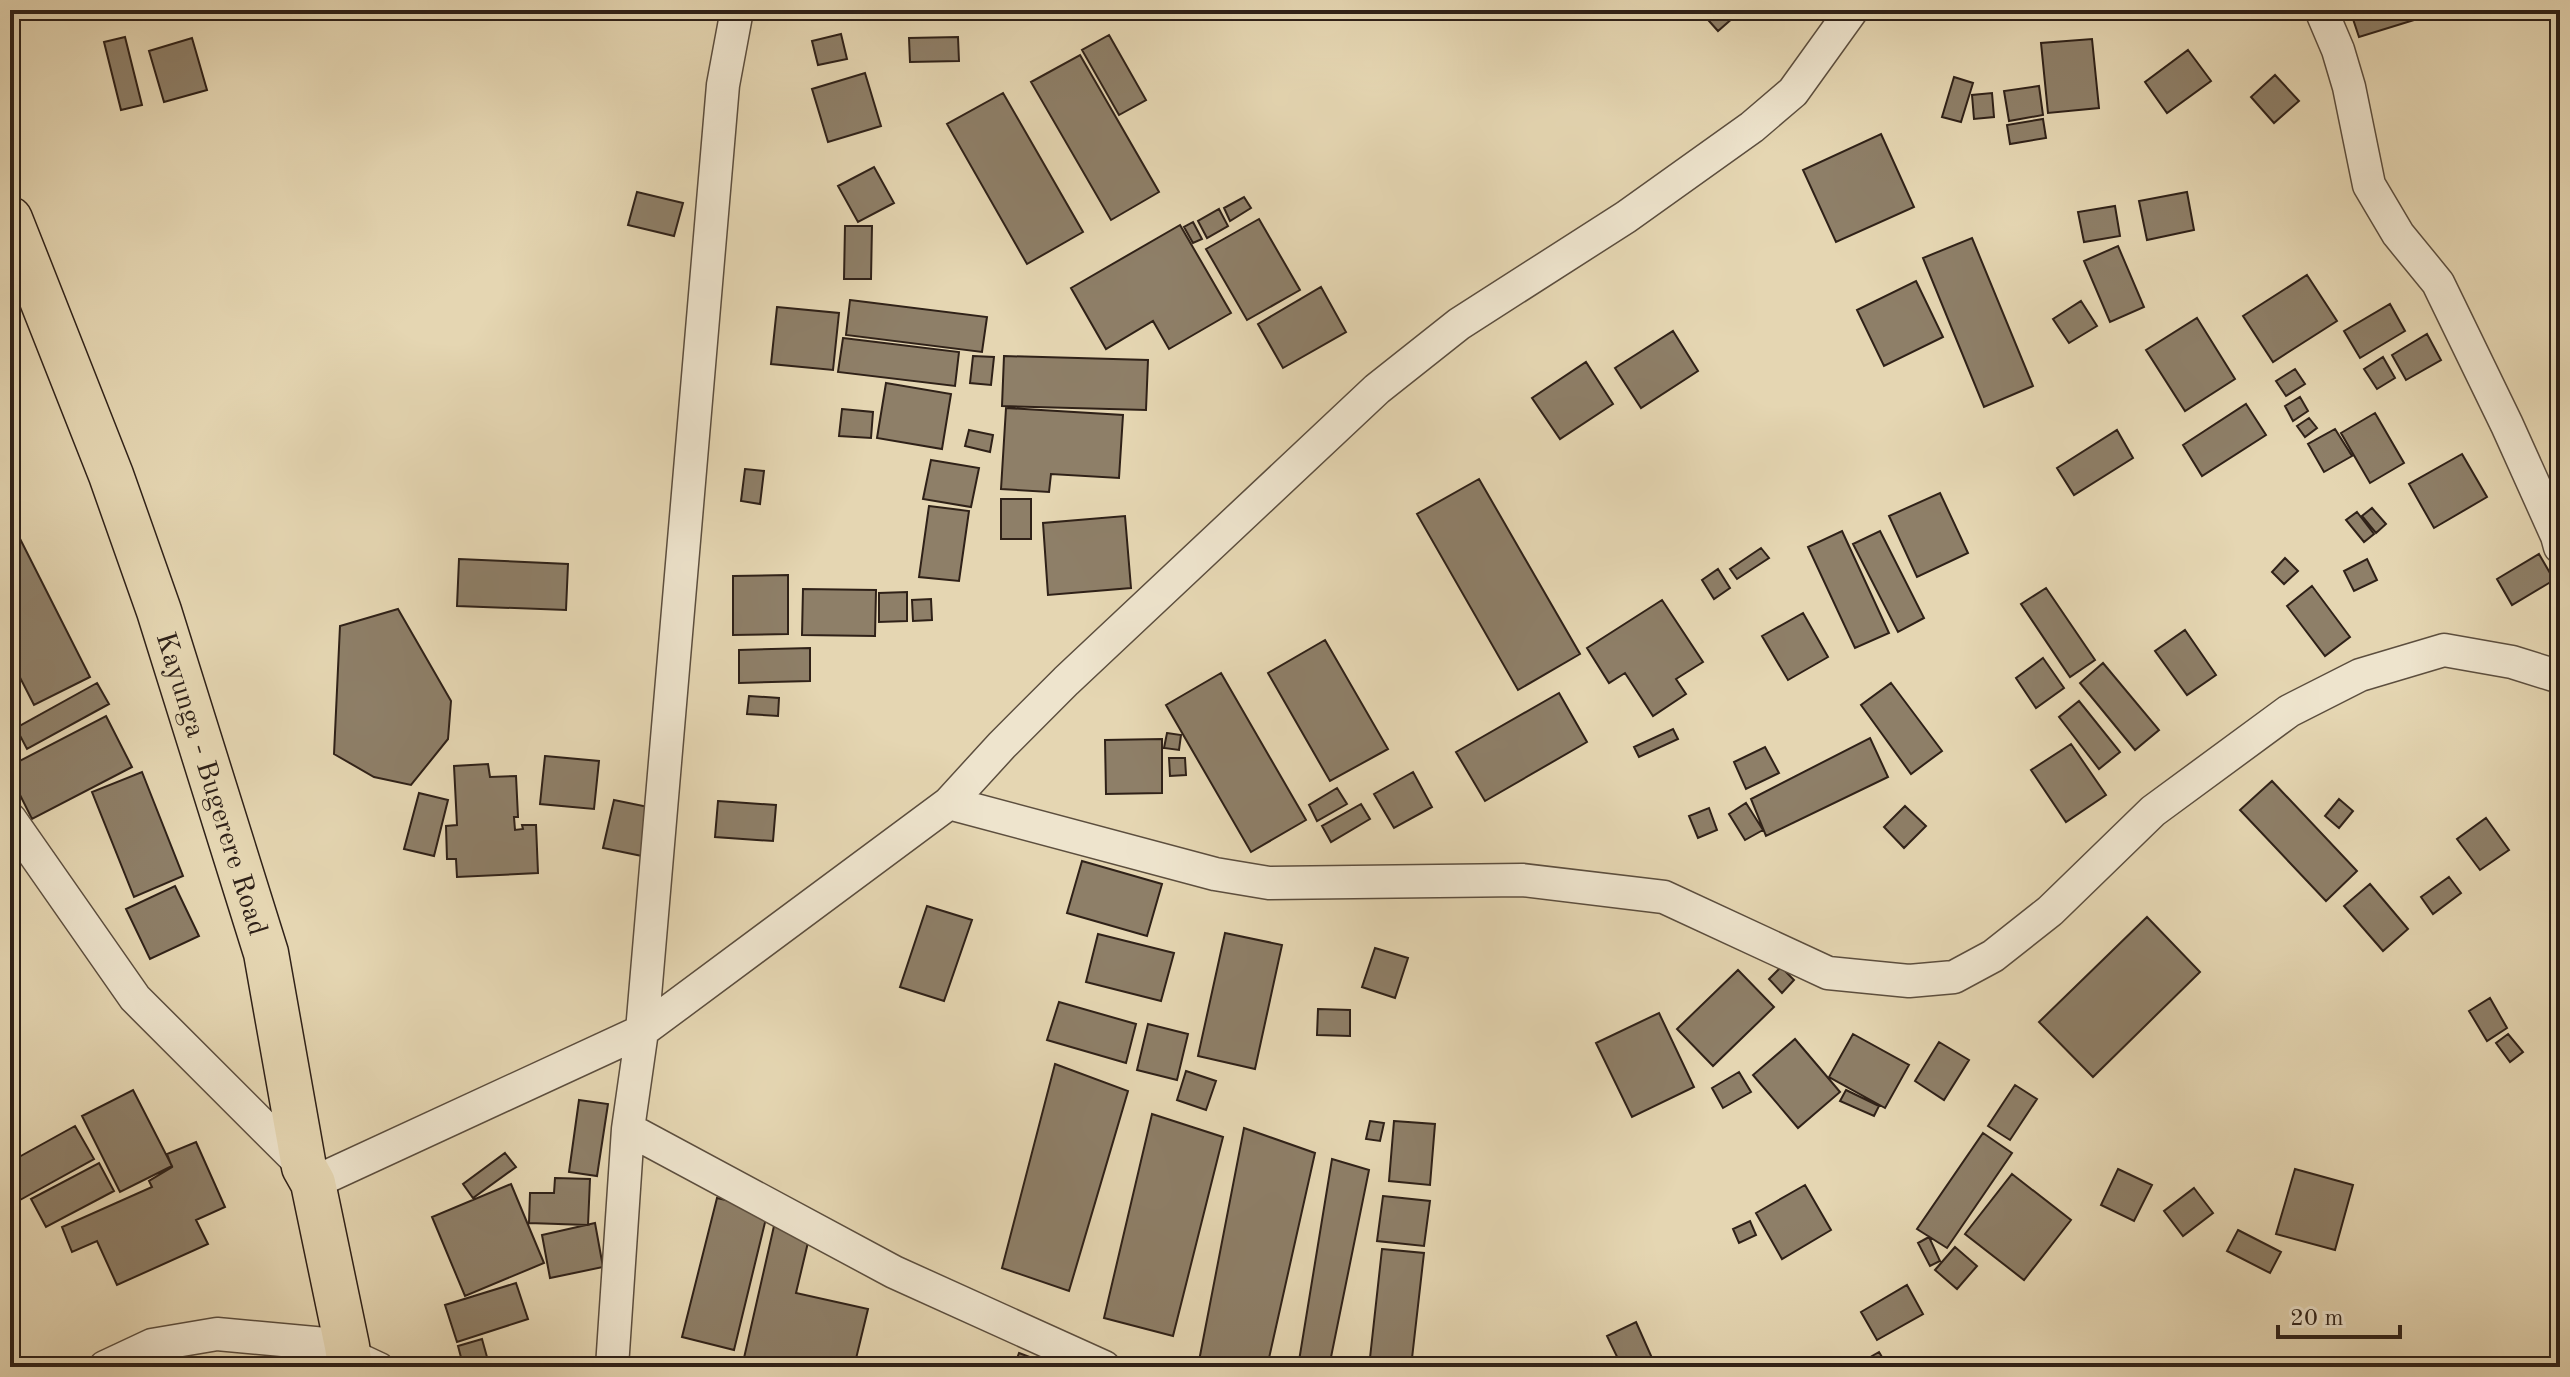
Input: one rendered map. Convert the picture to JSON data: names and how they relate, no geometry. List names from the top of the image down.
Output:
{
  "streets": {
    "main road": ["Kayunga - Bugerere Road"]
  },
  "scale_bar": "20 m"
}
